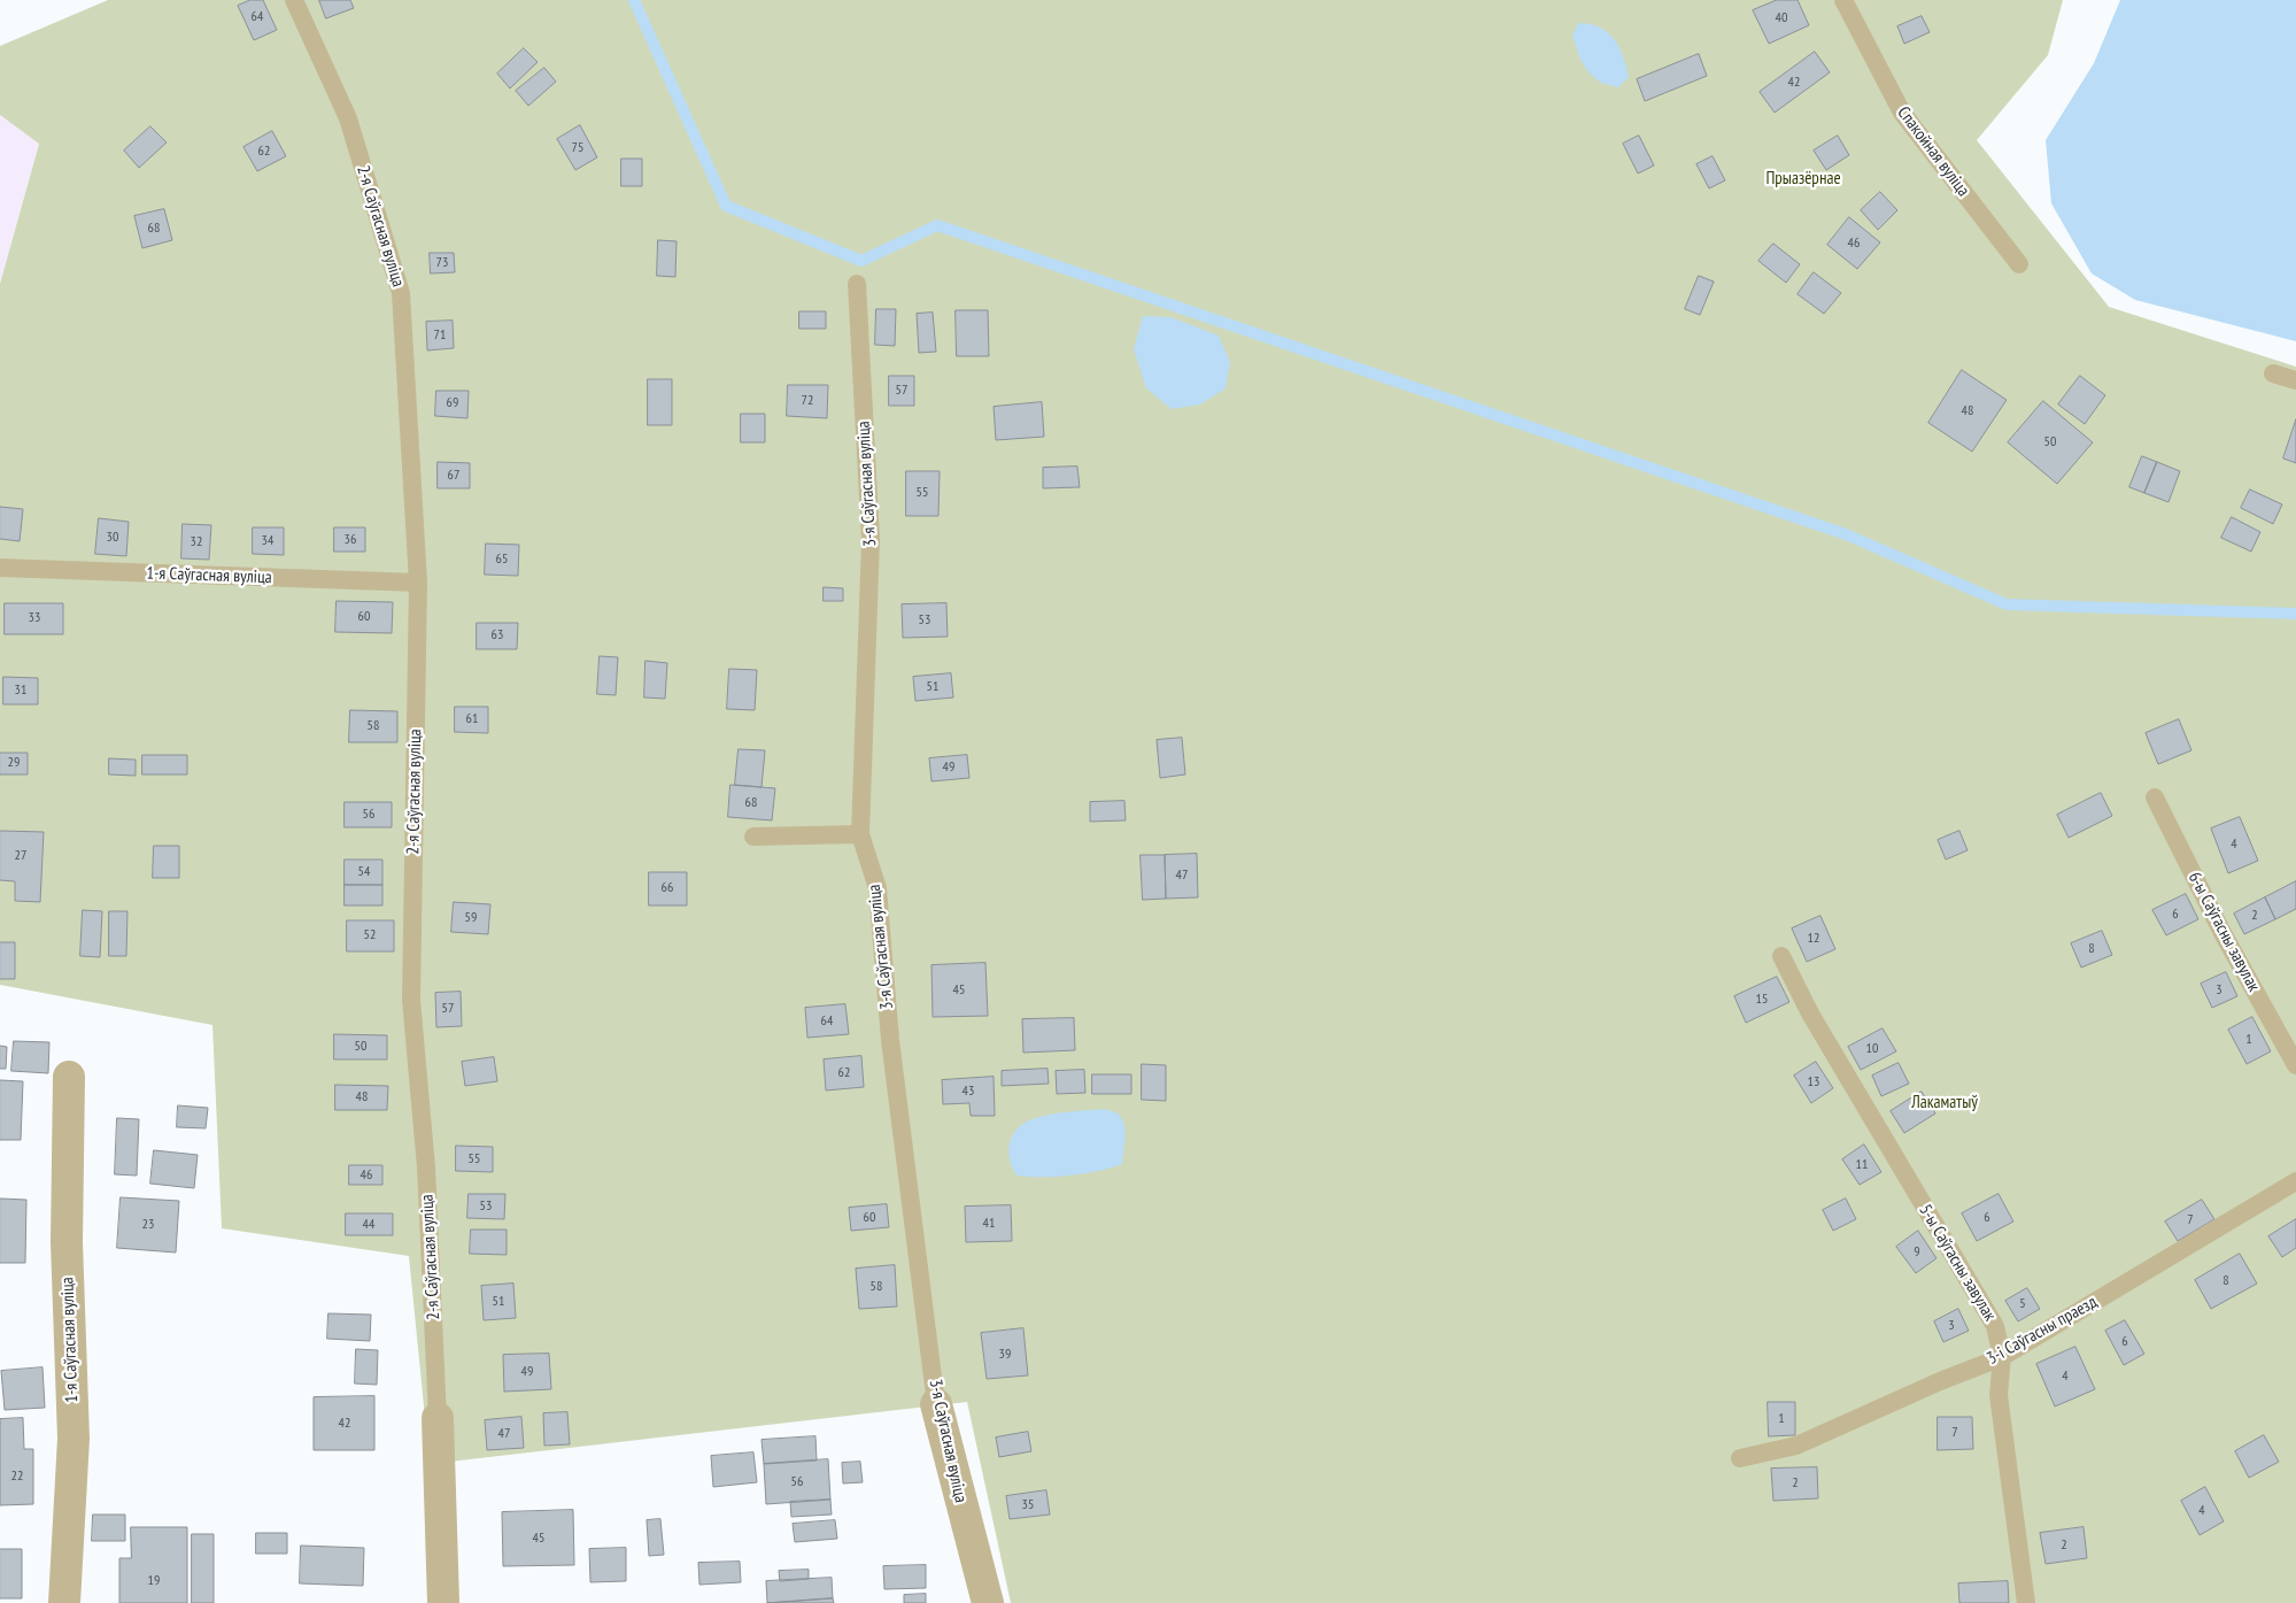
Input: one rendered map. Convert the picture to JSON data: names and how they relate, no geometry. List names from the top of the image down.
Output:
{
  "streets": {
    "street": ["2-я Саўгасная вуліца", "3-я Саўгасная вуліца", "1-я Саўгасная вуліца"],
    "lane": [
      "Спакойная вуліца",
      "6-ы Саўгасны завулак",
      "5-ы Саўгасны завулак",
      "3-і Саўгасны праезд"
    ]
  },
  "crossings": [
    ["2-я Саўгасная вуліца", "1-я Саўгасная вуліца"],
    ["5-ы Саўгасны завулак", "3-і Саўгасны праезд"]
  ],
  "parks": ["Прыазёрнае", "Лакаматыў"],
  "house_numbers": [
    "64",
    "40",
    "42",
    "75",
    "62",
    "68",
    "46",
    "73",
    "71",
    "57",
    "72",
    "69",
    "48",
    "50",
    "67",
    "55",
    "30",
    "36",
    "34",
    "32",
    "65",
    "60",
    "33",
    "53",
    "63",
    "51",
    "31",
    "61",
    "58",
    "29",
    "49",
    "68",
    "56",
    "4",
    "27",
    "54",
    "47",
    "66",
    "6",
    "2",
    "59",
    "52",
    "12",
    "8",
    "45",
    "3",
    "15",
    "57",
    "64",
    "1",
    "50",
    "10",
    "62",
    "13",
    "43",
    "48",
    "55",
    "11",
    "46",
    "53",
    "60",
    "6",
    "7",
    "41",
    "23",
    "44",
    "9",
    "8",
    "58",
    "51",
    "5",
    "3",
    "6",
    "39",
    "49",
    "4",
    "1",
    "42",
    "7",
    "47",
    "22",
    "56",
    "2",
    "35",
    "4",
    "45",
    "2",
    "19"
  ]
}
